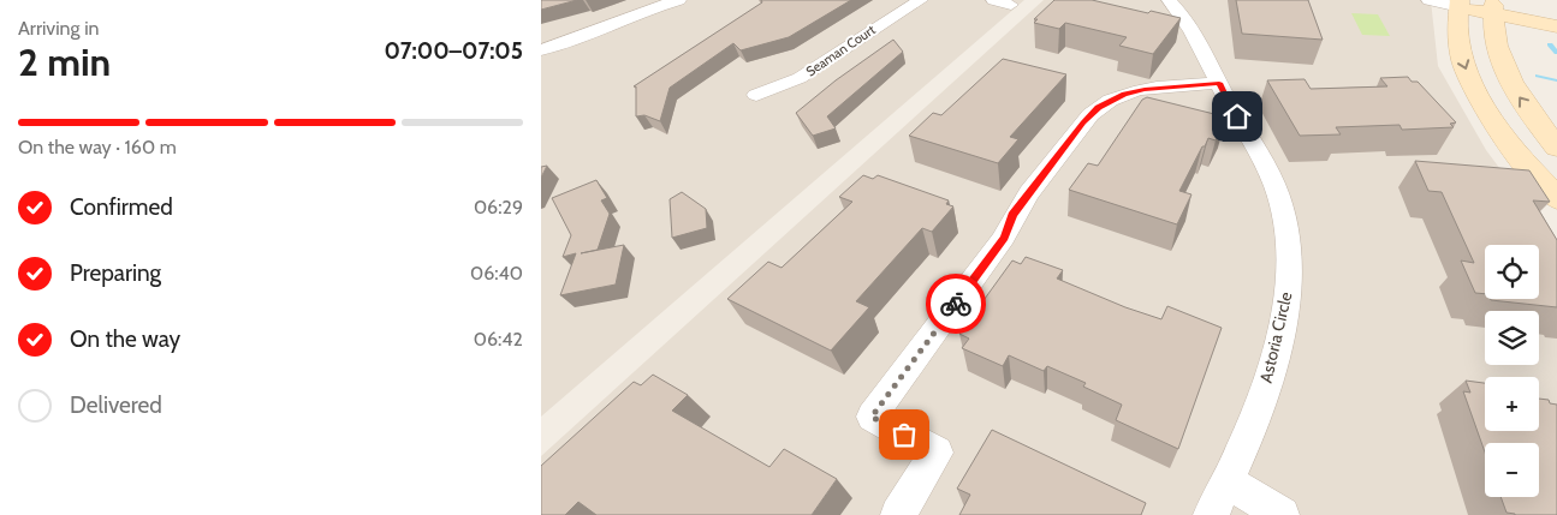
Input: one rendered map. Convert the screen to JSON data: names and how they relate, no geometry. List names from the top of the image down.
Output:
{
  "streets": {
    "street": ["Seaman Court", "Astoria Circle"]
  },
  "page": {
    "heading": ["2 min", "Arriving in", "07:00–07:05"],
    "bar": "On the way · 160 m",
    "list": [
      ["Confirmed", "06:29"],
      ["Preparing", "06:40"],
      ["On the way", "06:42"],
      "Delivered"
    ],
    "map_buttons": ["+", "−"]
  }
}
